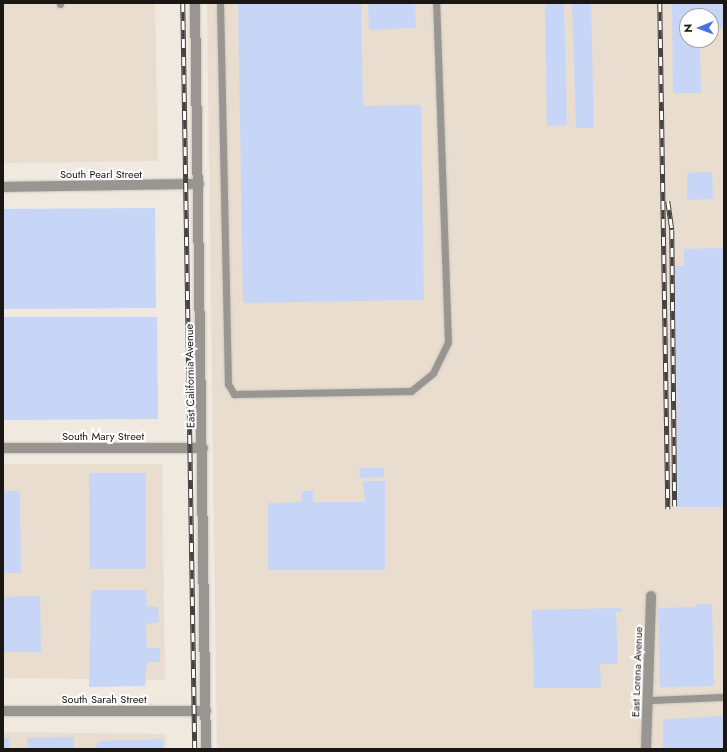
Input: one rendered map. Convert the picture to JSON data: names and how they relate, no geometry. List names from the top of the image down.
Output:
{
  "streets": {
    "street": [
      "South Pearl Street",
      "East California Avenue",
      "South Mary Street",
      "East Lorena Avenue",
      "South Sarah Street"
    ]
  },
  "crossings": [
    ["South Pearl Street", "East California Avenue"],
    ["East California Avenue", "South Mary Street"],
    ["East California Avenue", "South Sarah Street"]
  ],
  "north": "left"
}
